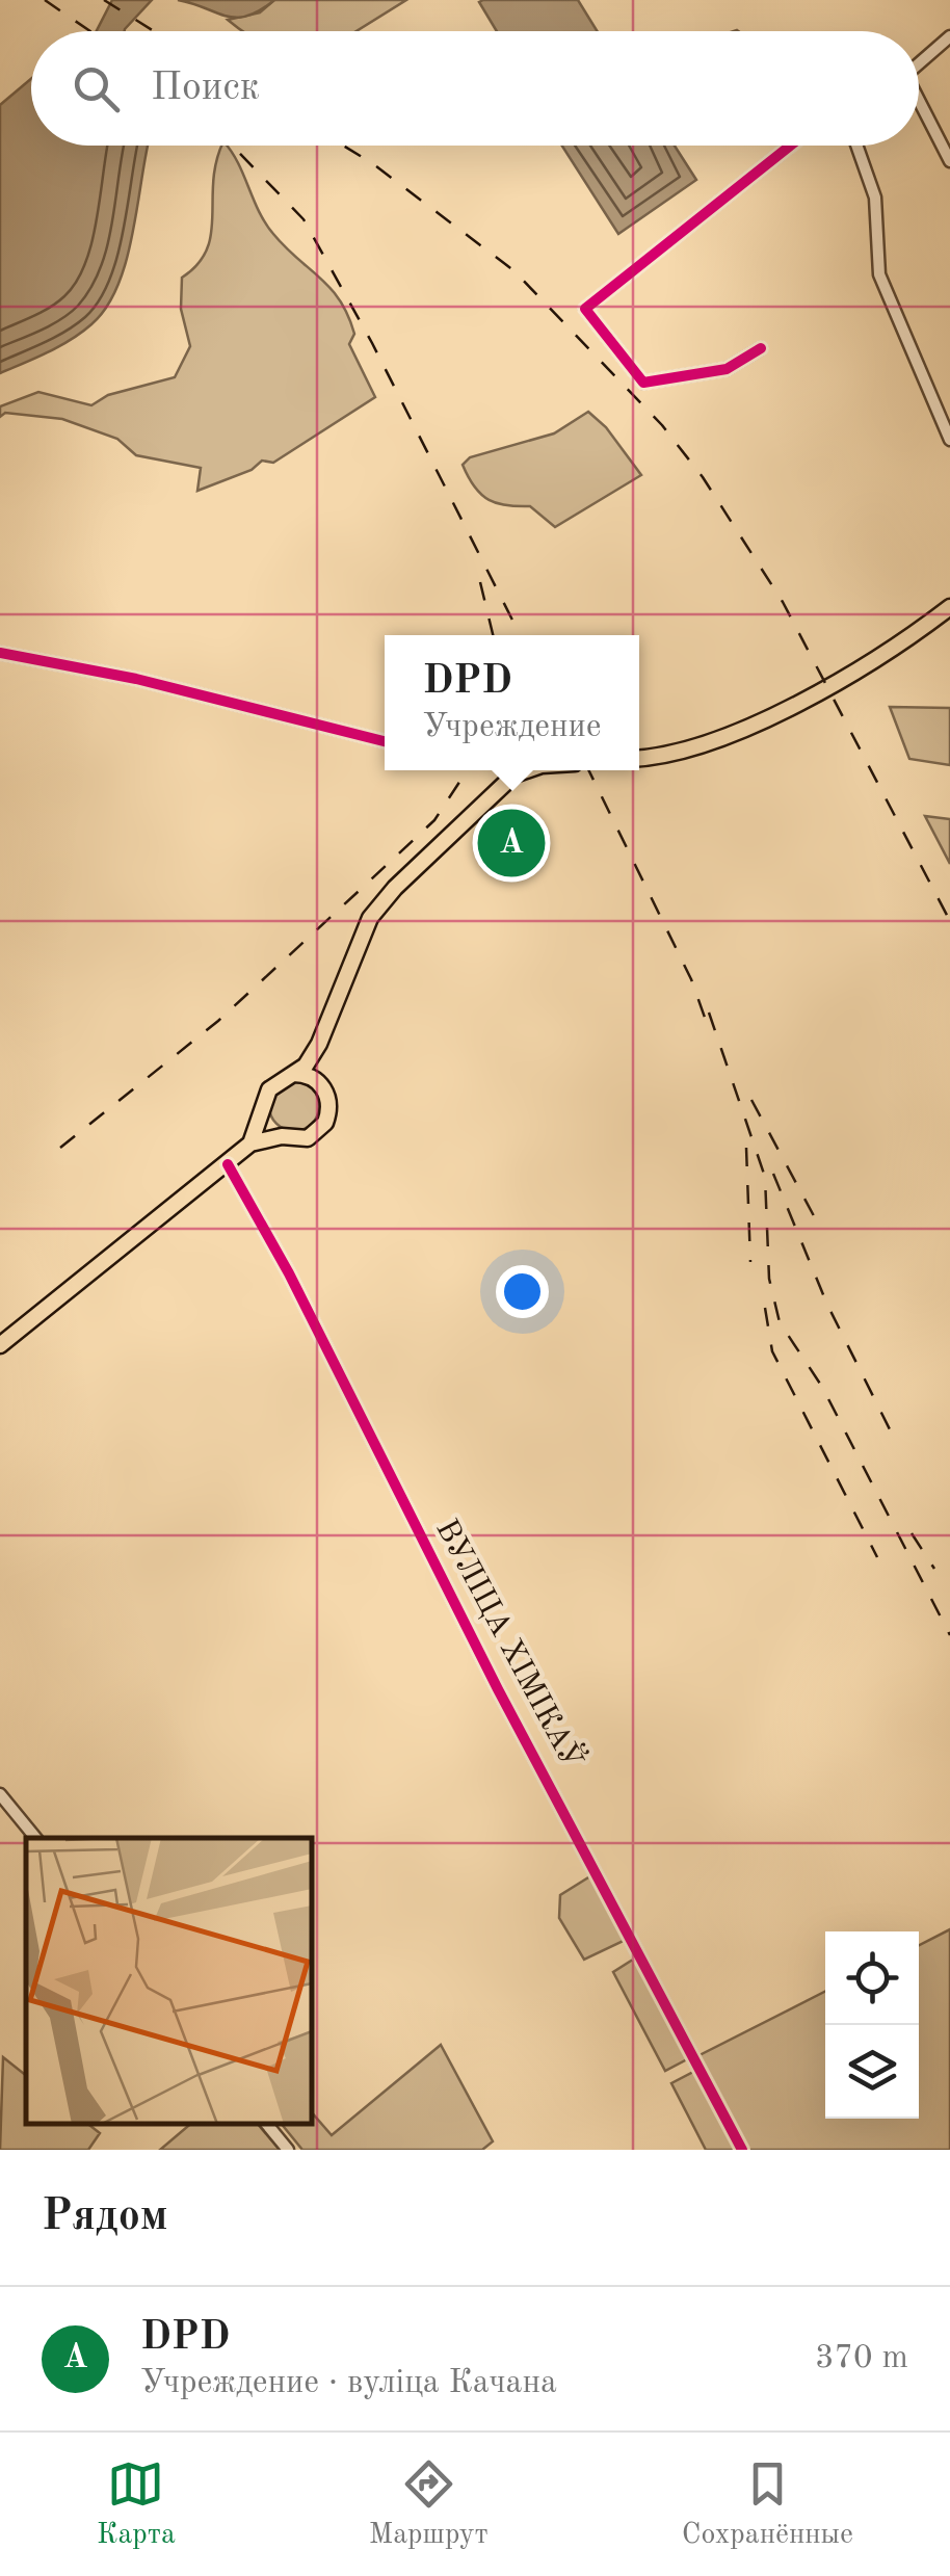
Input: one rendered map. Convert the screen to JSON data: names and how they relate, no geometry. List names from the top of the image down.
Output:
{
  "streets": {
    "street": ["ВУЛІЦА ХІМІКАЎ"]
  },
  "page": {
    "search": "Поиск",
    "popup": ["DPD", "Учреждение"],
    "pins": "A",
    "heading": "Рядом",
    "list": [
      {
        "mark": "A",
        "name": "DPD",
        "note": "Учреждение · вуліца Качана",
        "value": "370 m"
      }
    ],
    "nav": ["Карта", "Маршрут", "Сохранённые"]
  }
}
